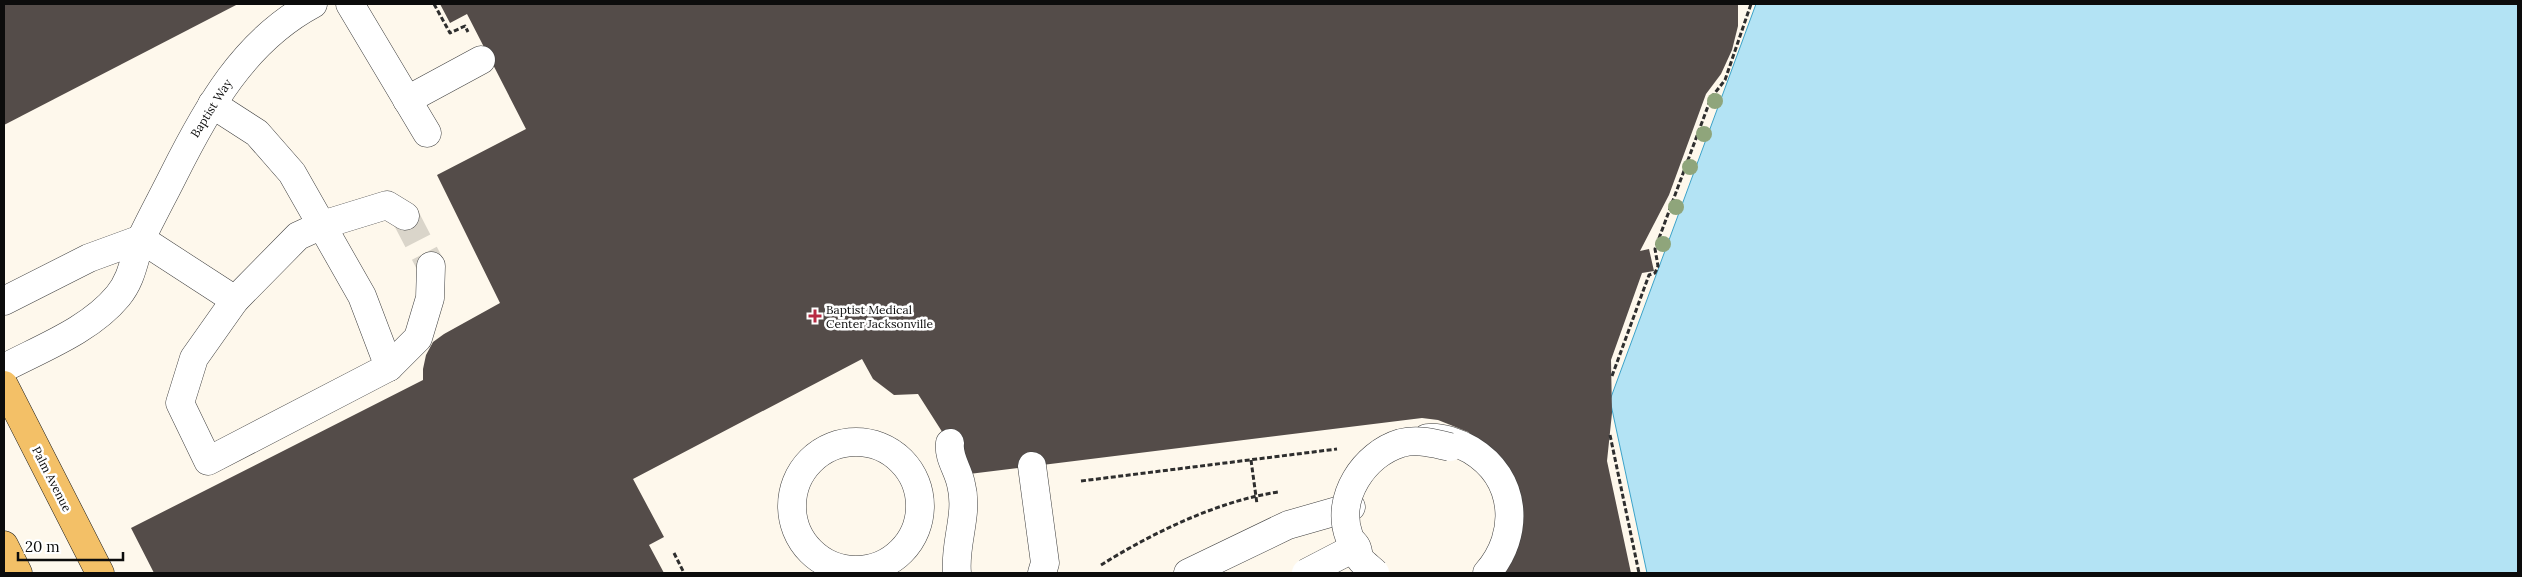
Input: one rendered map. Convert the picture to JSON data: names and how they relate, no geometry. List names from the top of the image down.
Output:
{
  "streets": {
    "main road": ["Palm Avenue"],
    "street": ["Baptist Way"]
  },
  "places": {
    "health": ["Baptist Medical Center Jacksonville"]
  },
  "scale_bar": "20 m"
}
